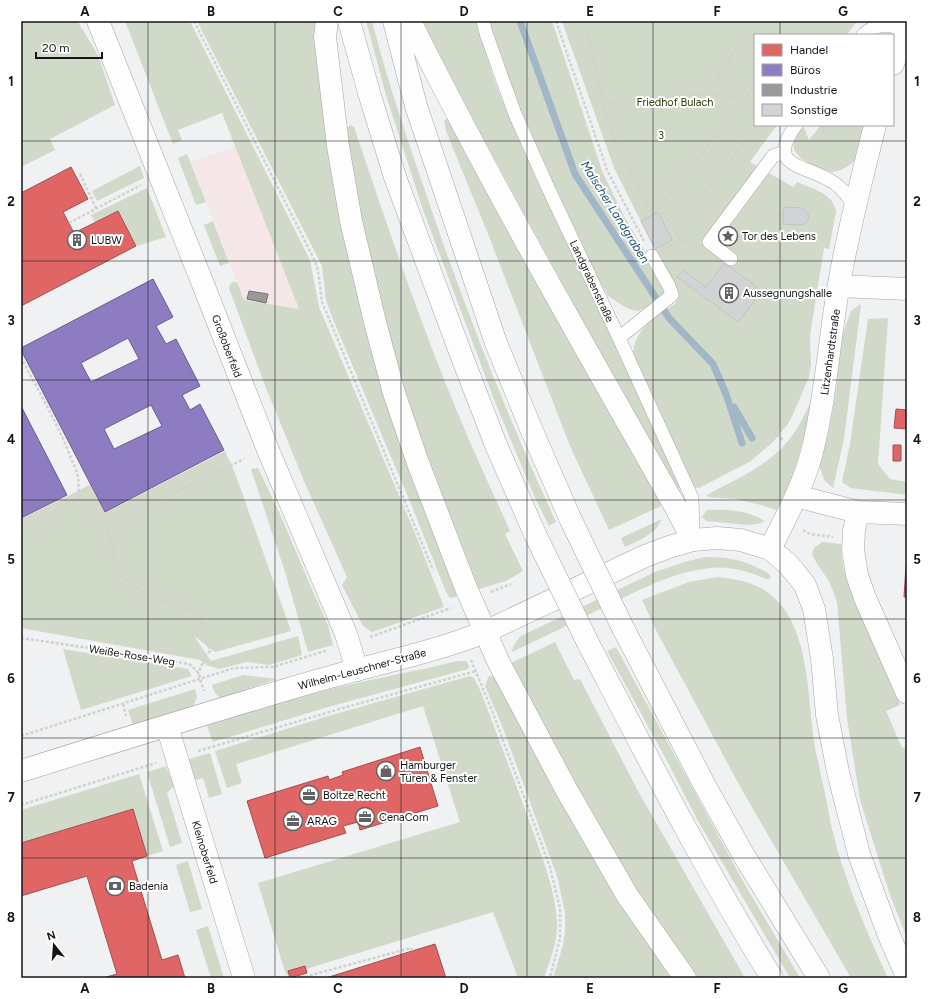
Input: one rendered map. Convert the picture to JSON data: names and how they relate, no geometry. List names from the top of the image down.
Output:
{
  "streets": {
    "main road": [
      "Großoberfeld",
      "Litzenhardtstraße",
      "Wilhelm-Leuschner-Straße",
      "Kleinoberfeld"
    ],
    "lane": ["Landgrabenstraße"],
    "path": ["Weiße-Rose-Weg"]
  },
  "crossings": [
    ["Landgrabenstraße", "Wilhelm-Leuschner-Straße"],
    ["Großoberfeld", "Wilhelm-Leuschner-Straße"],
    ["Litzenhardtstraße", "Wilhelm-Leuschner-Straße"],
    ["Wilhelm-Leuschner-Straße", "Kleinoberfeld"]
  ],
  "water": ["Malscher Landgraben"],
  "parks": ["Friedhof Bulach", "3"],
  "places": {
    "place": ["Tor des Lebens"],
    "building": ["LUBW", "Aussegnungshalle"],
    "shop": ["Hamburger Türen & Fenster"],
    "office": ["Boltze Recht", "CenaCom", "ARAG"],
    "bank": ["Badenia"]
  },
  "legend": [
    "Handel",
    "Büros",
    "Industrie",
    "Sonstige"
  ],
  "scale_bar": "20 m",
  "north": "top",
  "grid": {
    "columns": [
      "A",
      "B",
      "C",
      "D",
      "E",
      "F",
      "G"
    ],
    "rows": [
      "1",
      "2",
      "3",
      "4",
      "5",
      "6",
      "7",
      "8"
    ]
  }
}
